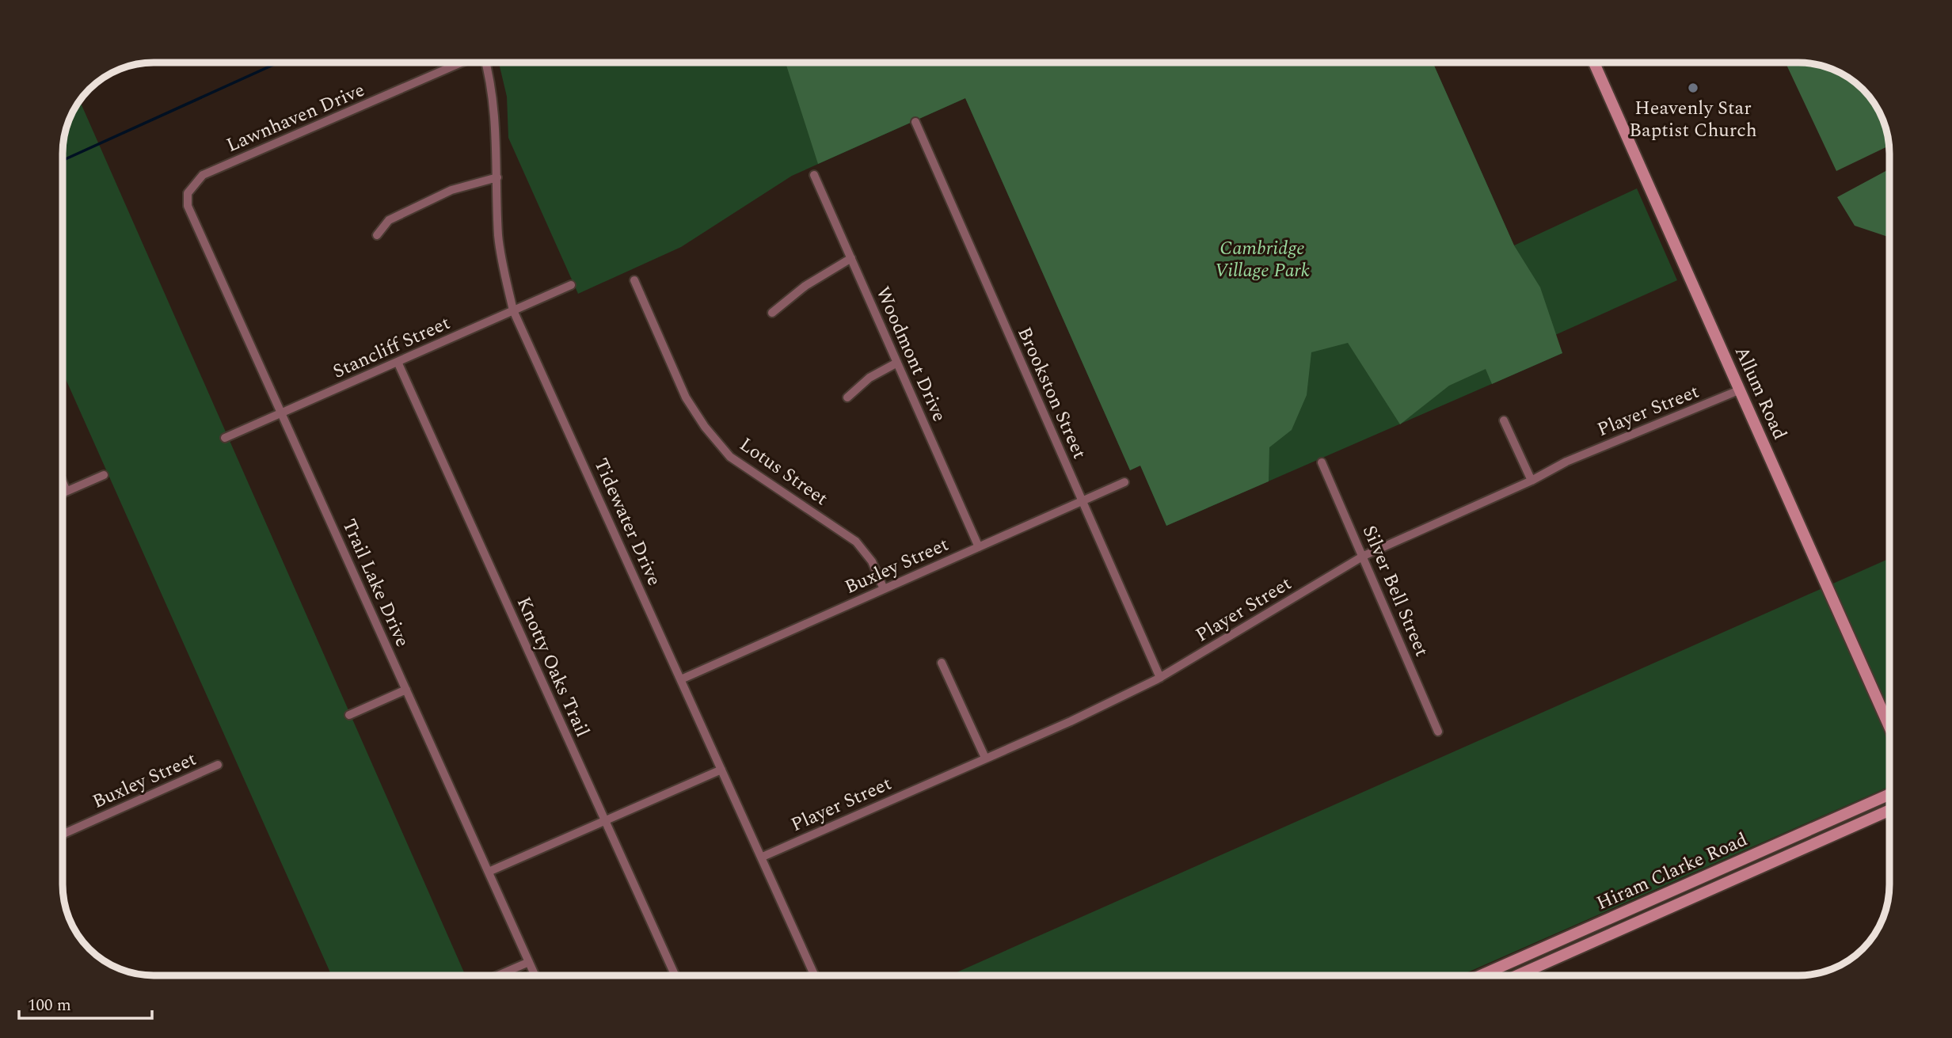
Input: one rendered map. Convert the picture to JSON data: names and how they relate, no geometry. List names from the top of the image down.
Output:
{
  "streets": {
    "main road": ["Allum Road", "Hiram Clarke Road"],
    "street": [
      "Lawnhaven Drive",
      "Stancliff Street",
      "Woodmont Drive",
      "Brookston Street",
      "Player Street",
      "Lotus Street",
      "Tidewater Drive",
      "Buxley Street",
      "Trail Lake Drive",
      "Silver Bell Street",
      "Knotty Oaks Trail"
    ]
  },
  "crossings": [
    ["Lawnhaven Drive", "Trail Lake Drive"],
    ["Stancliff Street", "Tidewater Drive"],
    ["Stancliff Street", "Trail Lake Drive"],
    ["Stancliff Street", "Knotty Oaks Trail"],
    ["Woodmont Drive", "Buxley Street"],
    ["Brookston Street", "Player Street"],
    ["Brookston Street", "Buxley Street"],
    ["Allum Road", "Player Street"],
    ["Player Street", "Tidewater Drive"],
    ["Player Street", "Silver Bell Street"],
    ["Lotus Street", "Buxley Street"],
    ["Tidewater Drive", "Buxley Street"]
  ],
  "parks": ["Cambridge Village Park"],
  "places": ["Heavenly Star Baptist Church"],
  "scale_bar": "100 m"
}
